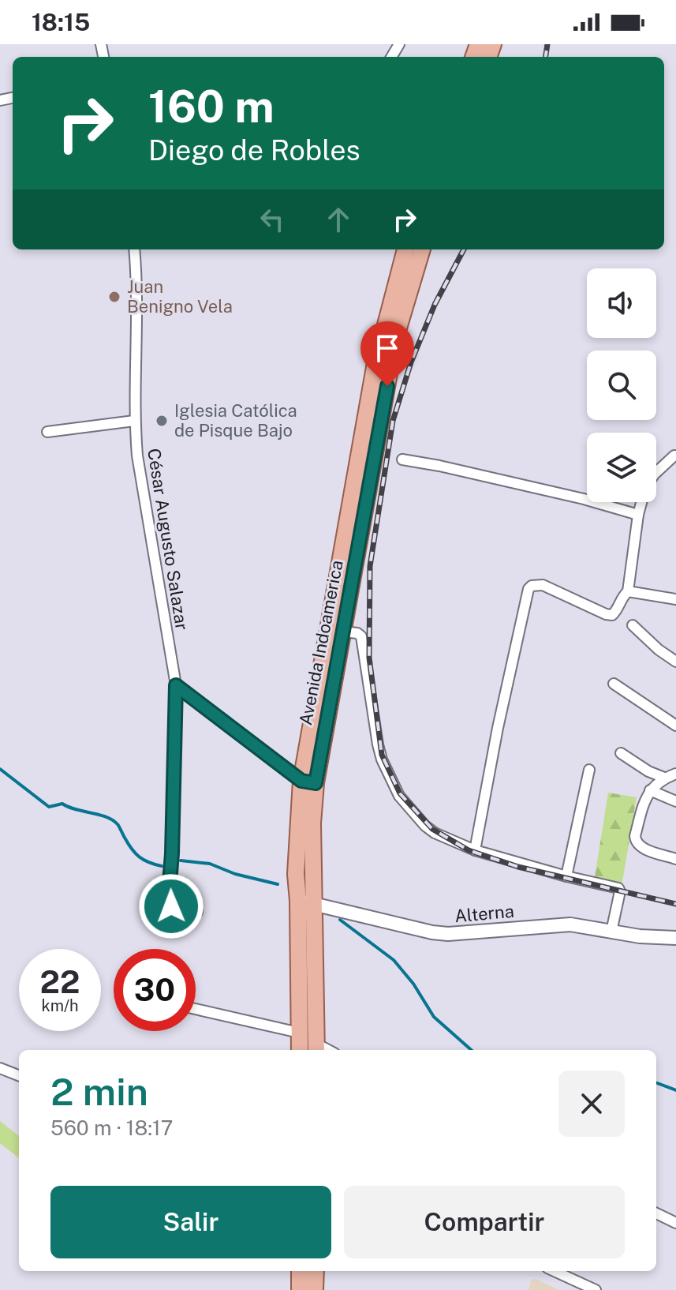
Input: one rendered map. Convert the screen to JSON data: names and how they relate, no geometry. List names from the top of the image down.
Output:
{
  "streets": {
    "main road": ["Avenida Indoamerica"],
    "street": ["César Augusto Salazar", "Alterna"]
  },
  "crossings": [
    ["Avenida Indoamerica", "Alterna"]
  ],
  "places": ["Juan Benigno Vela", "Iglesia Católica de Pisque Bajo"],
  "page": {
    "status": "18:15",
    "turn": ["160 m", "Diego de Robles"],
    "speed": "22 km/h",
    "limit": "30",
    "heading": ["2 min", "560 m · 18:17"],
    "buttons": ["Salir", "Compartir"]
  }
}
